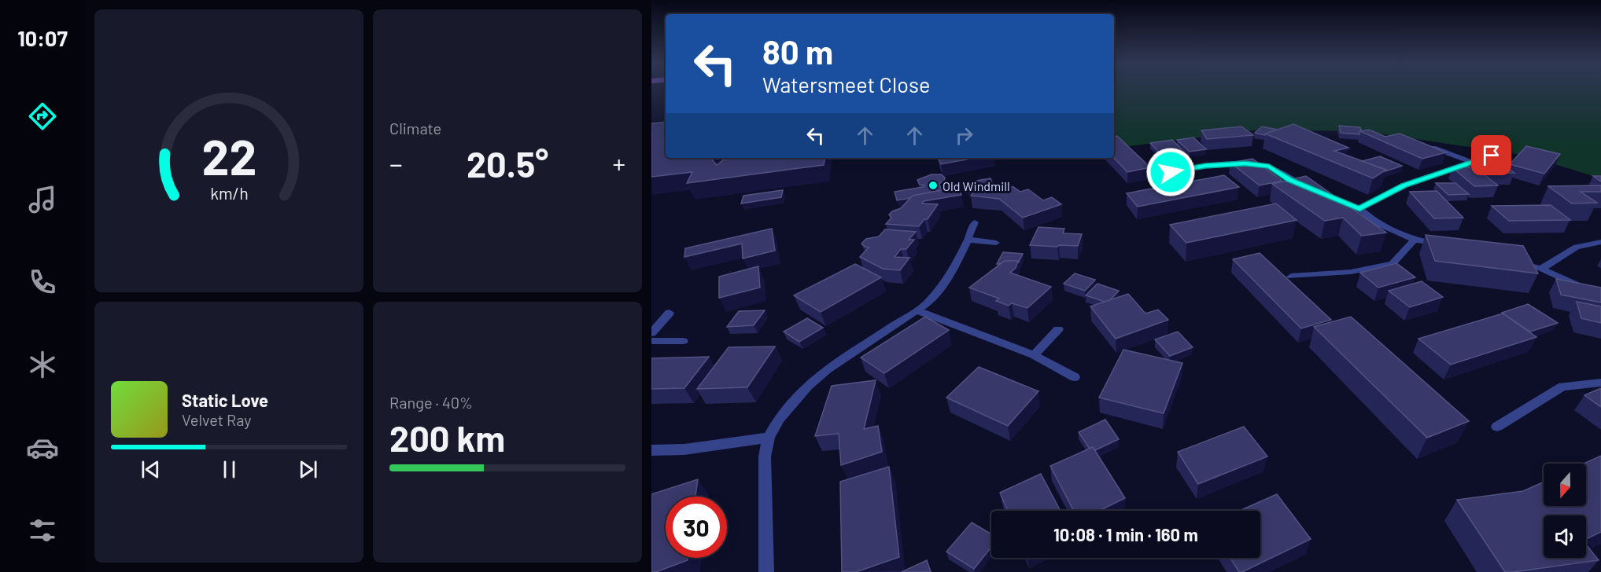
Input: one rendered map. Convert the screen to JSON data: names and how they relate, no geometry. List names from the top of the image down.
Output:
{
  "places": ["Old Windmill"],
  "north": "bottom",
  "page": {
    "tabs": "10:07",
    "tile": [
      "Climate",
      ["Range · 40%", "200 km"]
    ],
    "turn": ["80 m", "Watersmeet Close"],
    "heat": ["−", "20.5°", "+"],
    "song": ["Static Love", "Velvet Ray"],
    "limit": "30",
    "trip": "10:08 · 1 min · 160 m",
    "gauge": ["22", "km/h"]
  }
}
